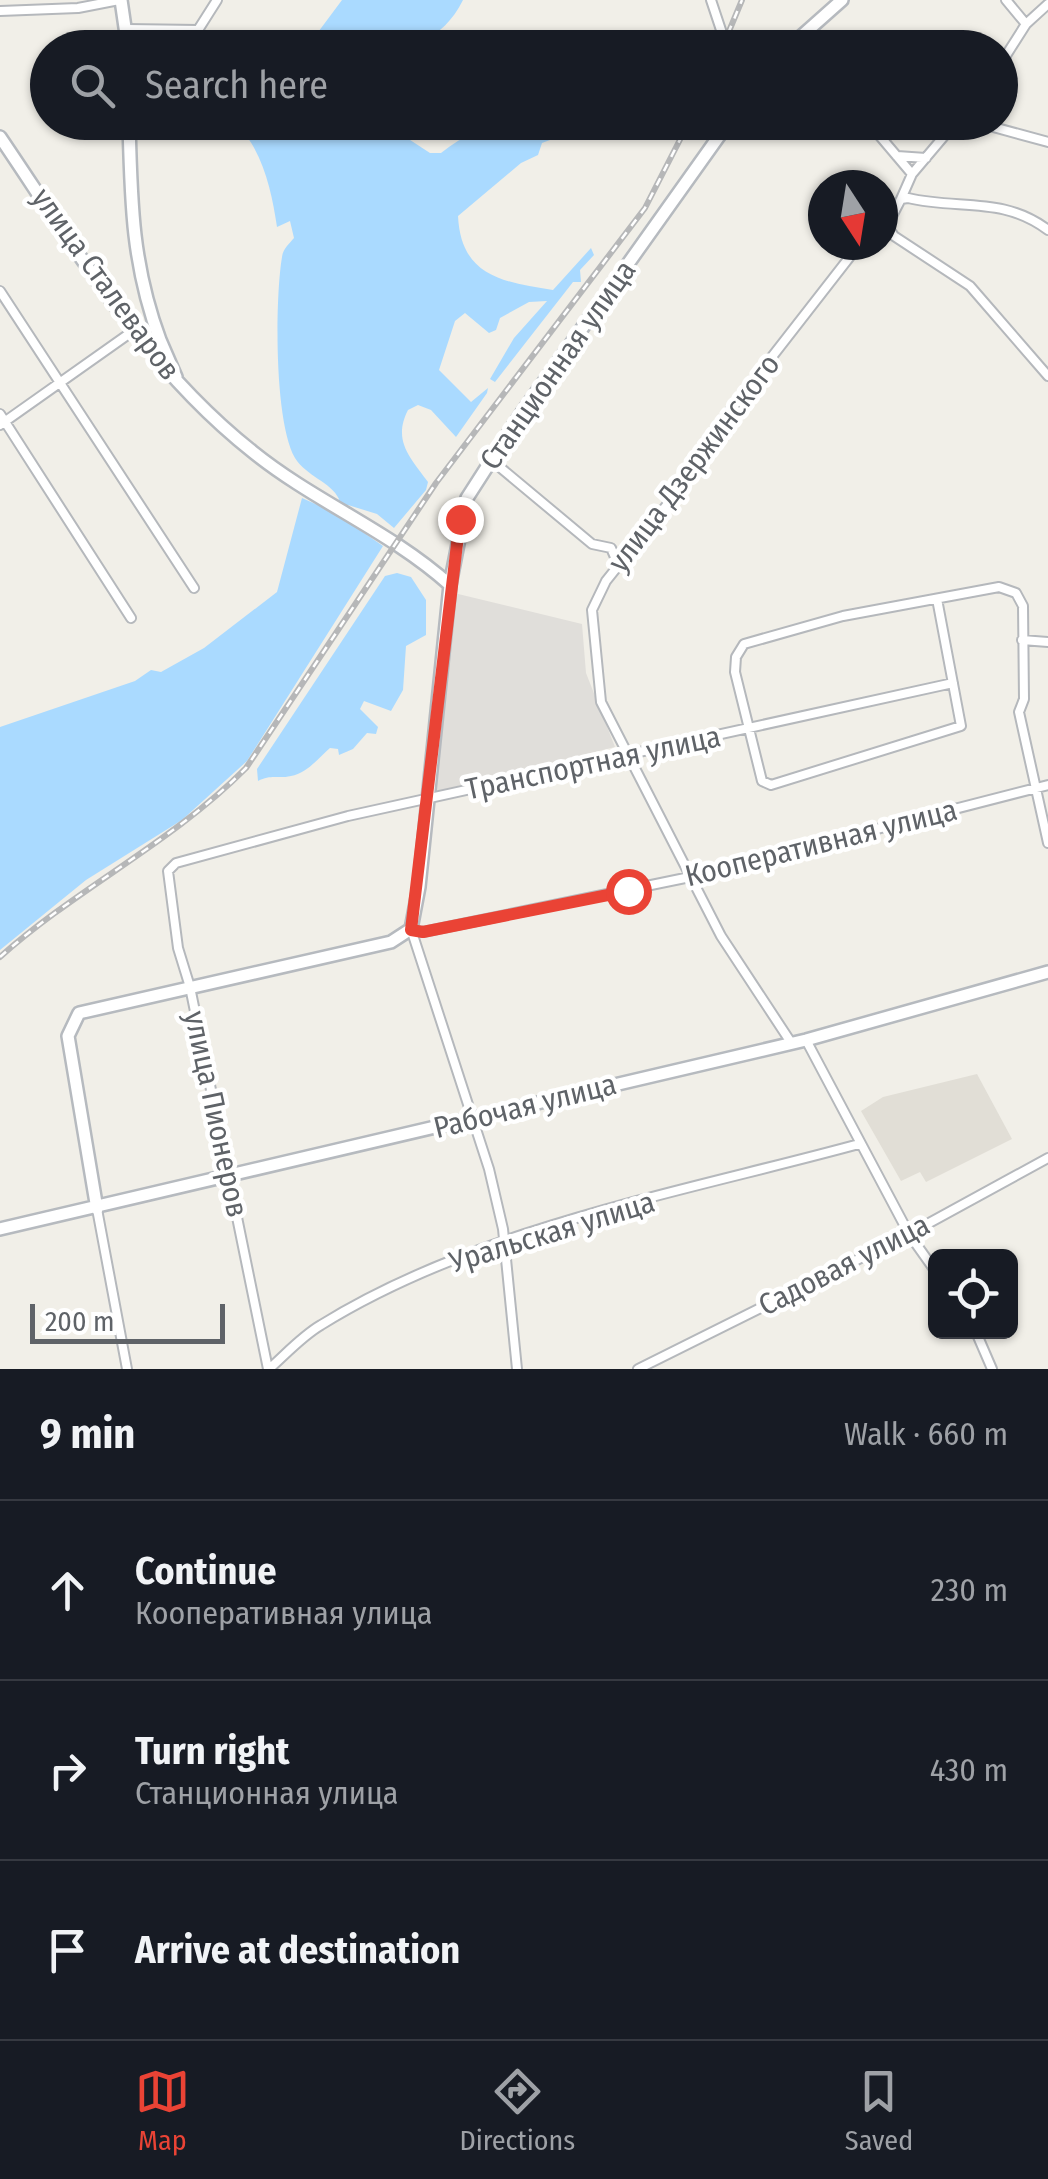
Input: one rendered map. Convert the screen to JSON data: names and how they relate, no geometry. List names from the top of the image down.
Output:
{
  "streets": {
    "street": [
      "улица Сталеваров",
      "Станционная улица",
      "улица Дзержинского",
      "Транспортная улица",
      "Кооперативная улица",
      "Рабочая улица",
      "улица Пионеров",
      "Уральская улица",
      "Садовая улица"
    ]
  },
  "crossings": [
    ["улица Сталеваров", "Станционная улица"],
    ["Станционная улица", "Транспортная улица"],
    ["Станционная улица", "Кооперативная улица"],
    ["улица Дзержинского", "Транспортная улица"],
    ["улица Дзержинского", "Кооперативная улица"],
    ["улица Дзержинского", "Рабочая улица"],
    ["Транспортная улица", "улица Пионеров"],
    ["Кооперативная улица", "Рабочая улица"],
    ["Кооперативная улица", "улица Пионеров"],
    ["Рабочая улица", "улица Пионеров"],
    ["улица Пионеров", "Уральская улица"]
  ],
  "scale_bar": "200 m",
  "north": "bottom",
  "page": {
    "search": "Search here",
    "scale": "200 m",
    "heading": ["9 min", "Walk · 660 m"],
    "list": [
      ["Continue", "Кооперативная улица", "230 m"],
      ["Turn right", "Станционная улица", "430 m"],
      "Arrive at destination"
    ],
    "nav": ["Map", "Directions", "Saved"]
  }
}
